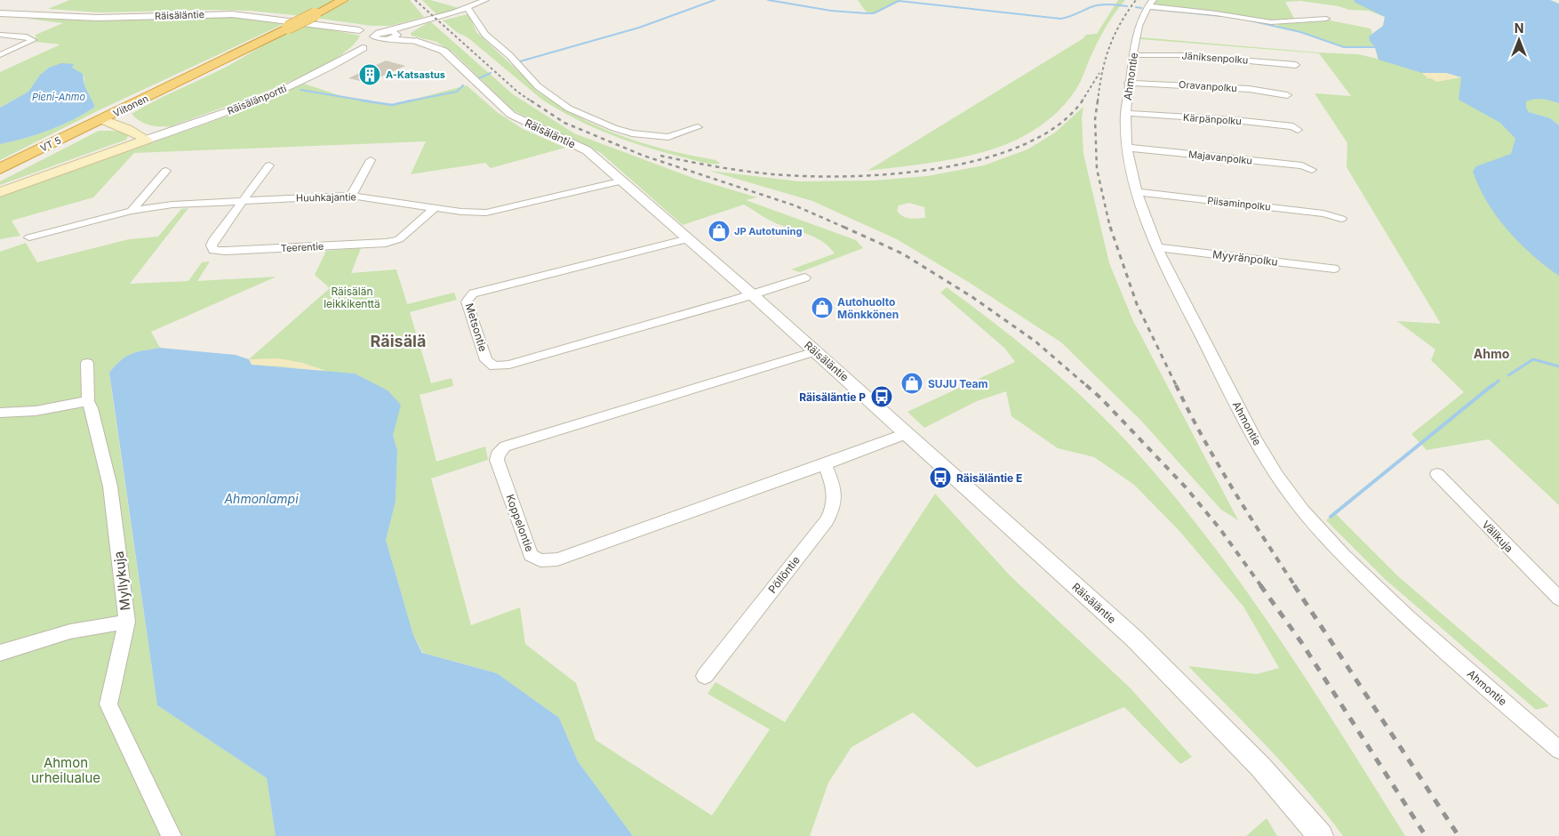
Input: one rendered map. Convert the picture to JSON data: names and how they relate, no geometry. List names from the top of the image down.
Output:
{
  "streets": {
    "highway": ["Viitonen", "VT 5"],
    "street": [
      "Räisäläntie",
      "Jäniksenpolku",
      "Ahmontie",
      "Oravanpolku",
      "Räisälänportti",
      "Kärpänpolku",
      "Majavanpolku",
      "Huuhkajantie",
      "Piisaminpolku",
      "Teerentie",
      "Myyränpolku",
      "Metsontie",
      "Koppelontie",
      "Välikuja",
      "Pöllöntie",
      "Myllykuja"
    ]
  },
  "crossings": [
    ["Räisäläntie", "Huuhkajantie"],
    ["Räisäläntie", "Metsontie"],
    ["Räisäläntie", "Koppelontie"],
    ["Jäniksenpolku", "Ahmontie"],
    ["Ahmontie", "Oravanpolku"],
    ["Ahmontie", "Kärpänpolku"],
    ["Ahmontie", "Majavanpolku"],
    ["Ahmontie", "Piisaminpolku"],
    ["Ahmontie", "Myyränpolku"],
    ["Räisälänportti", "Viitonen"],
    ["Viitonen", "VT 5"],
    ["Huuhkajantie", "Teerentie"],
    ["Koppelontie", "Pöllöntie"]
  ],
  "districts": ["Räisälä", "Ahmo"],
  "water": ["Pieni-Ahmo", "Ahmonlampi"],
  "parks": ["Räisälän leikkikenttä", "Ahmon urheilualue"],
  "places": {
    "building": ["A-Katsastus"],
    "shop": ["JP Autotuning", "Autohuolto Mönkkönen", "SUJU Team"],
    "bus stop": ["Räisäläntie P", "Räisäläntie E"]
  },
  "north": "top"
}
